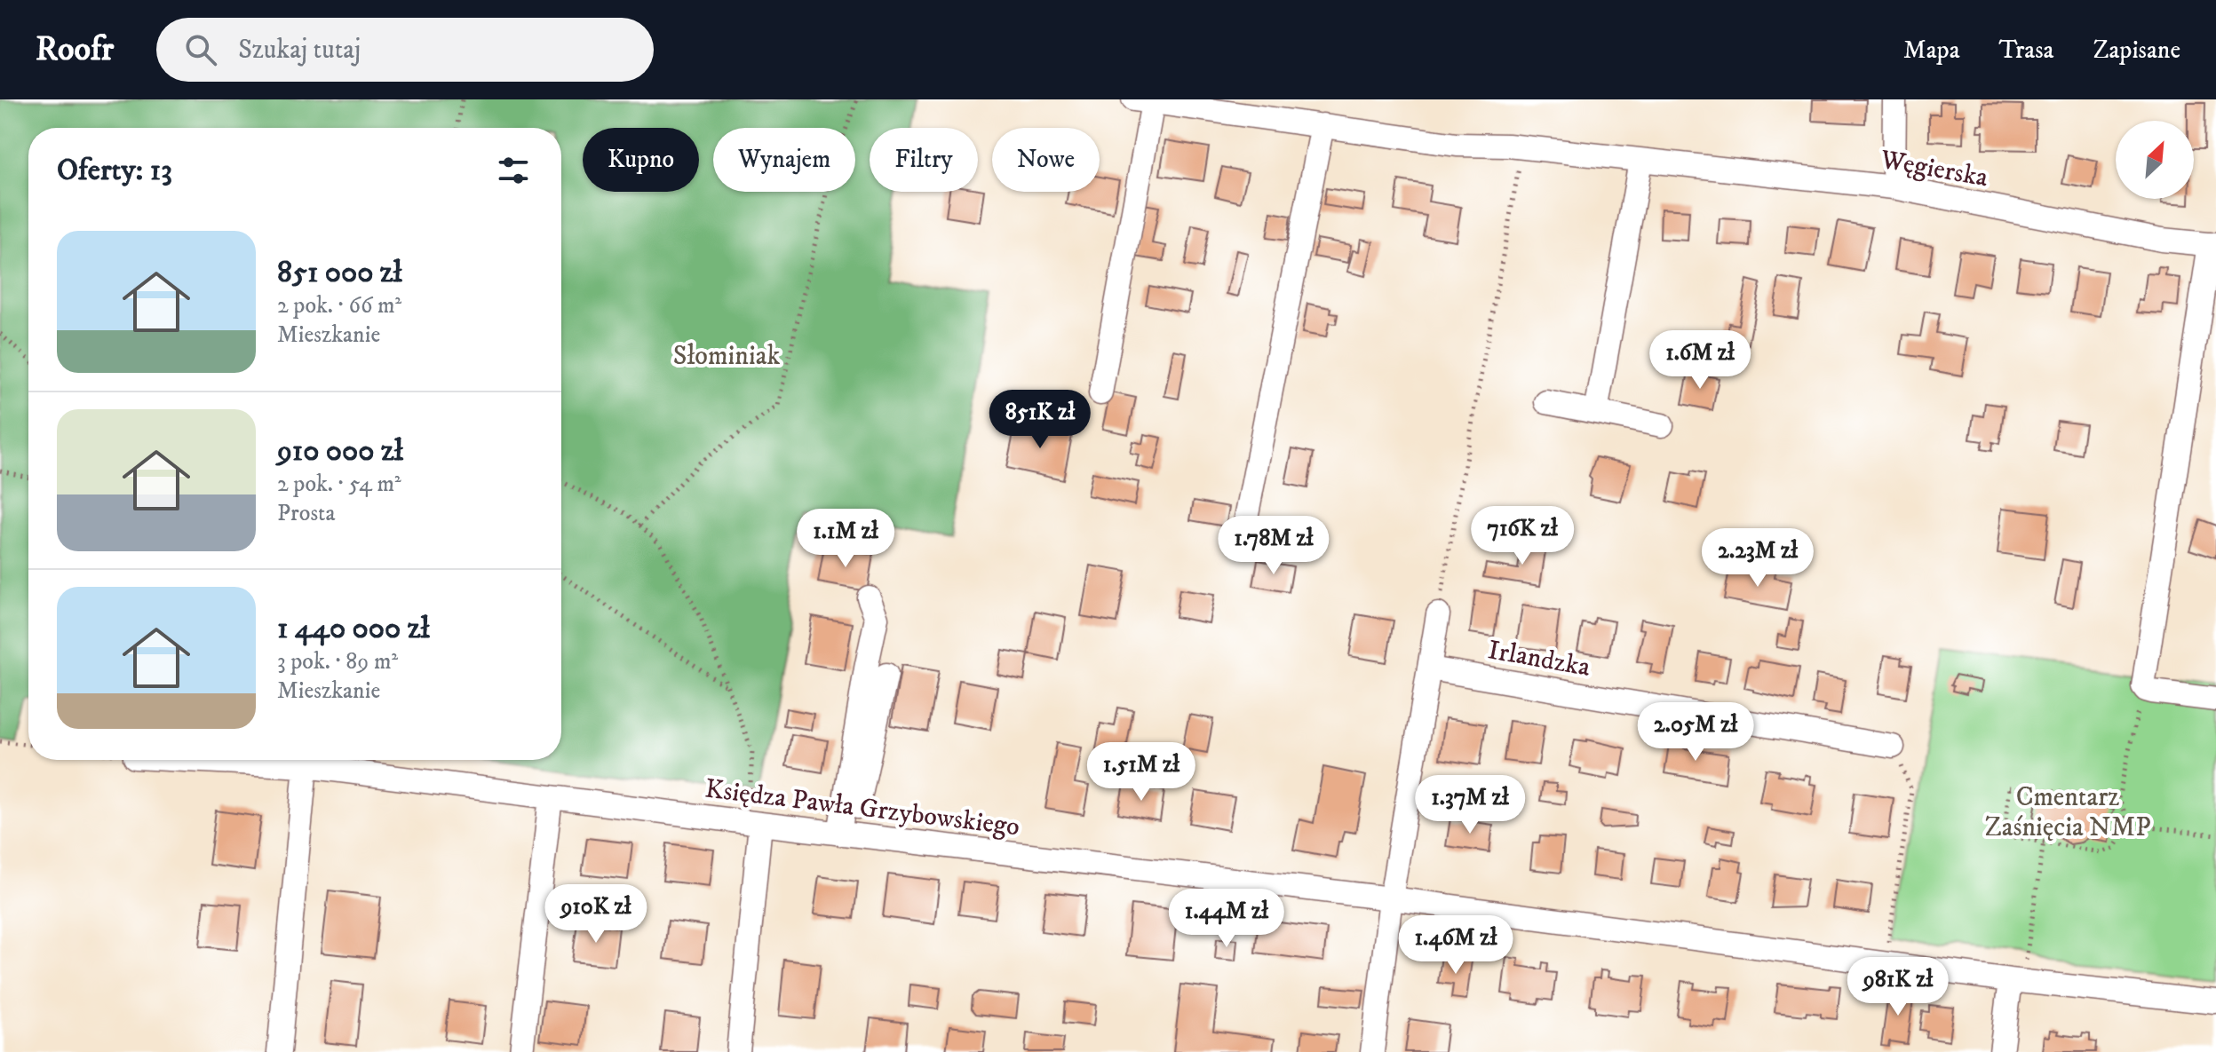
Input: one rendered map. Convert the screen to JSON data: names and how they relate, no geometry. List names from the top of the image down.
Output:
{
  "streets": {
    "street": ["Węgierska", "Irlandzka", "Księdza Pawła Grzybowskiego"]
  },
  "parks": ["Słominiak", "Cmentarz Zaśnięcia NMP"],
  "north": "top right",
  "page": {
    "header": "Roofr",
    "search": "Szukaj tutaj",
    "nav": ["Mapa", "Trasa", "Zapisane"],
    "chip": [
      "Kupno",
      "Wynajem",
      "Filtry",
      "Nowe"
    ],
    "heading": "Oferty: 13",
    "list": [
      {
        "name": "851 000 zł",
        "note": "2 pok. · 66 m² · Mieszkanie"
      },
      {
        "name": "910 000 zł",
        "note": "2 pok. · 54 m² · Prosta"
      },
      {
        "name": "1 440 000 zł",
        "note": "3 pok. · 89 m² · Mieszkanie"
      }
    ],
    "price": [
      "1.6M zł",
      "851K zł",
      "716K zł",
      "1.1M zł",
      "1.78M zł",
      "2.23M zł",
      "2.05M zł",
      "1.51M zł",
      "1.37M zł",
      "910K zł",
      "1.44M zł",
      "1.46M zł",
      "981K zł"
    ]
  }
}
